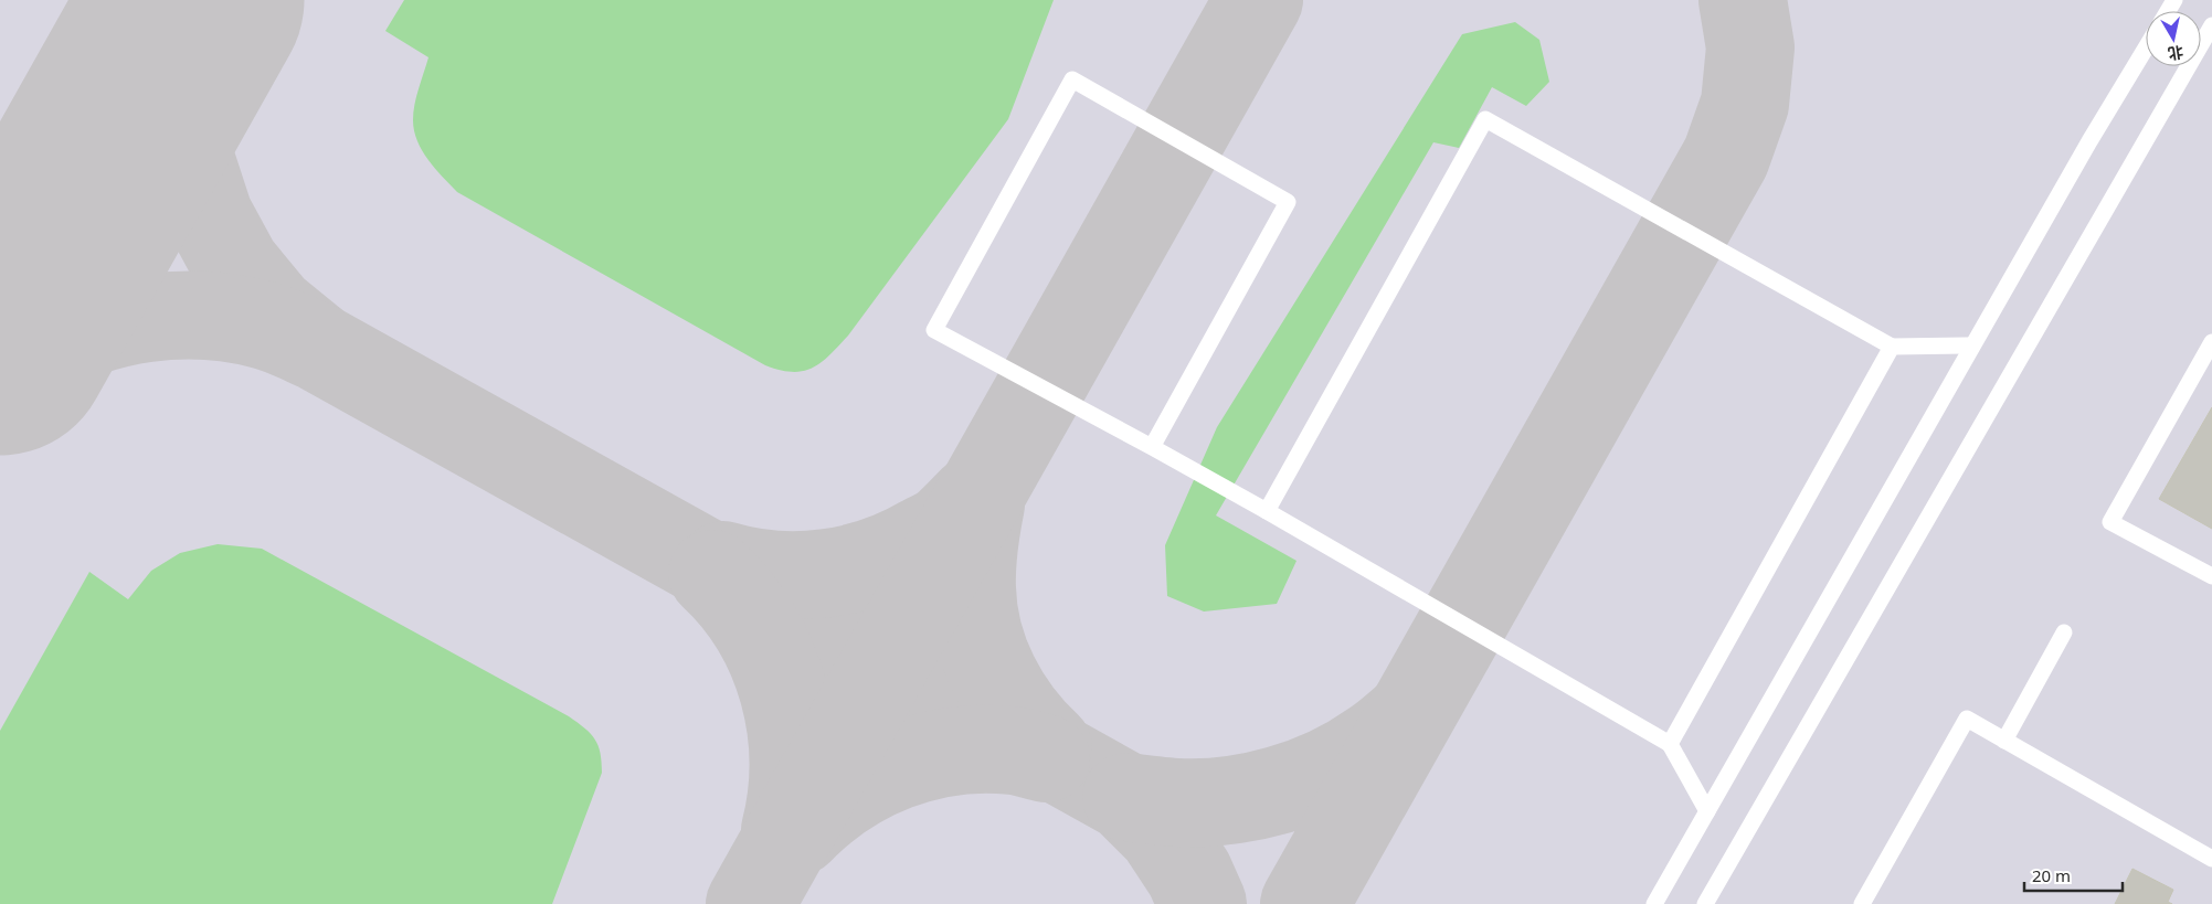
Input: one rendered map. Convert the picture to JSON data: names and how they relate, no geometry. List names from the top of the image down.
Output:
{
  "scale_bar": "20 m",
  "north": "bottom"
}
